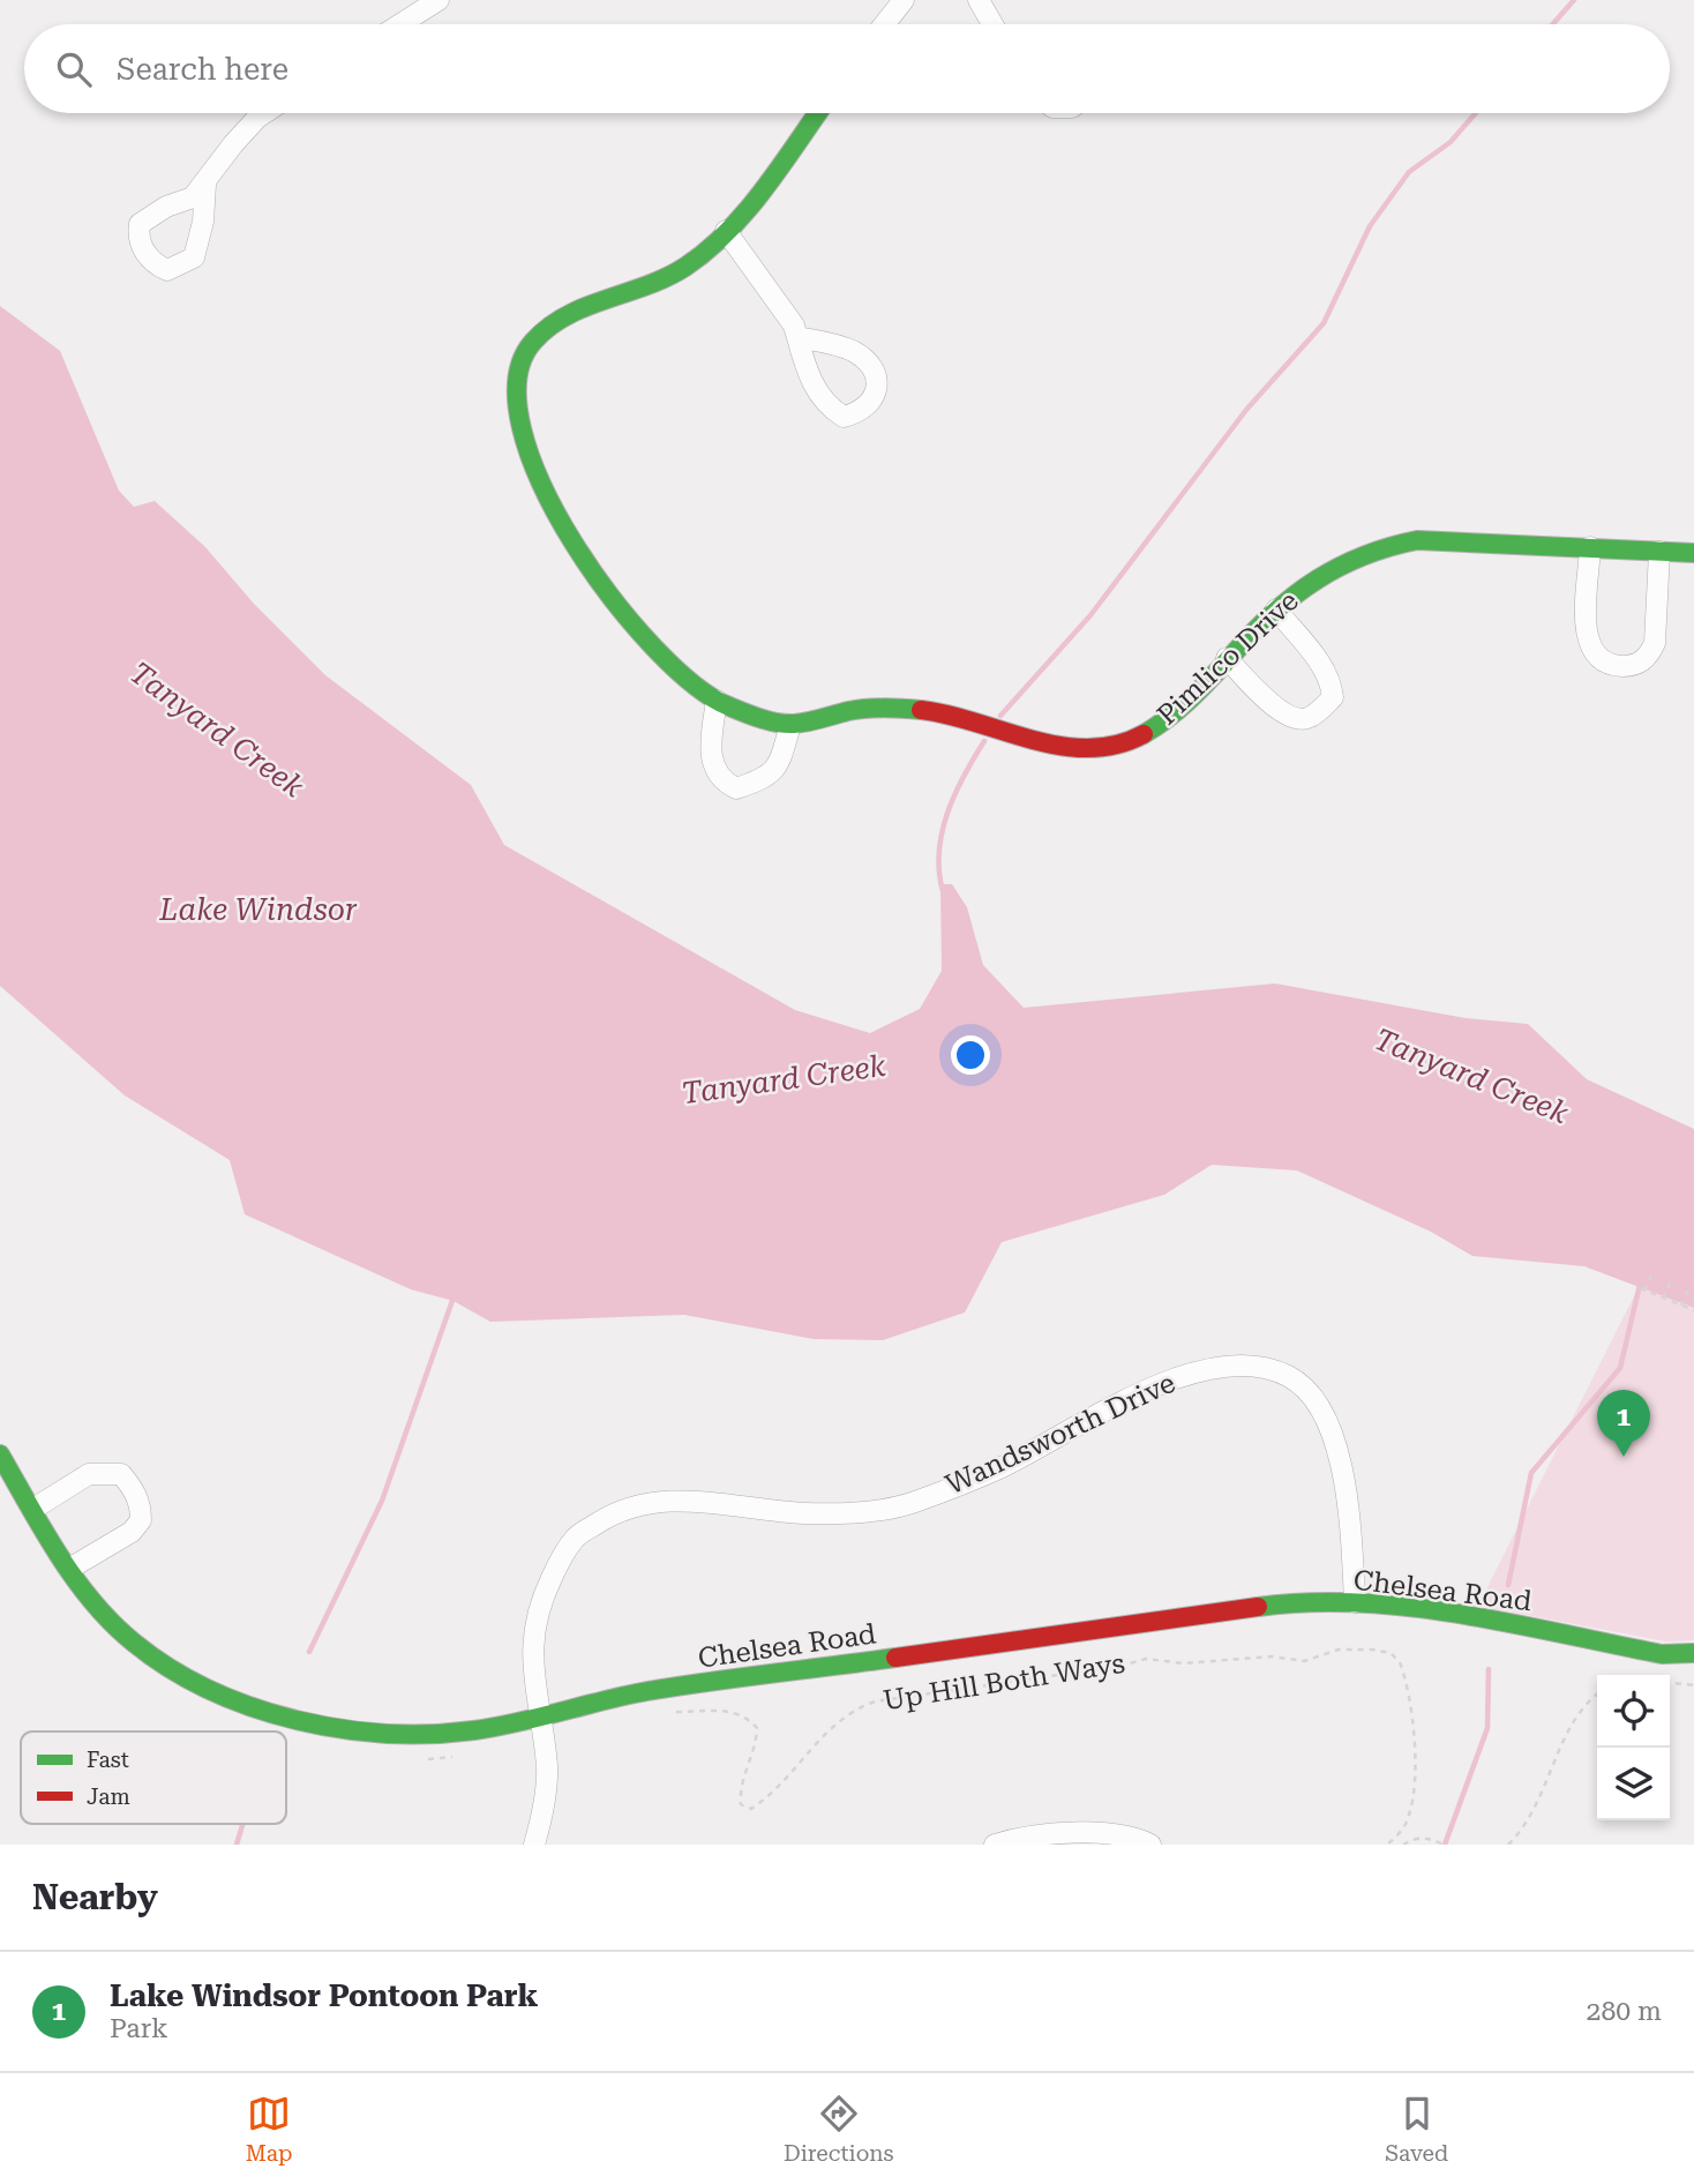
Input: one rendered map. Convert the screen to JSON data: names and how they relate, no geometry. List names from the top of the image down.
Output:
{
  "streets": {
    "street": ["Pimlico Drive", "Wandsworth Drive", "Chelsea Road"],
    "path": ["Up Hill Both Ways"]
  },
  "crossings": [
    ["Wandsworth Drive", "Chelsea Road"]
  ],
  "water": ["Tanyard Creek", "Lake Windsor"],
  "legend": ["Fast", "Jam"],
  "page": {
    "search": "Search here",
    "pins": "1",
    "heading": "Nearby",
    "list": [
      {
        "mark": "1",
        "name": "Lake Windsor Pontoon Park",
        "note": "Park",
        "value": "280 m"
      }
    ],
    "nav": ["Map", "Directions", "Saved"]
  }
}
